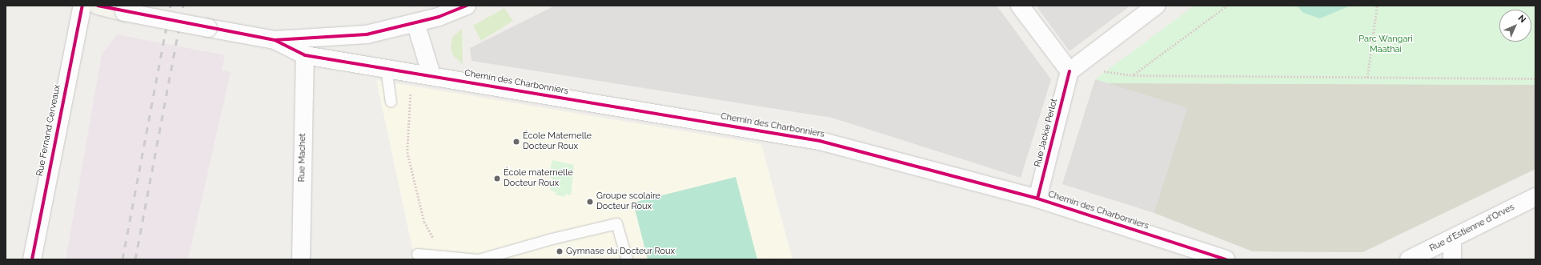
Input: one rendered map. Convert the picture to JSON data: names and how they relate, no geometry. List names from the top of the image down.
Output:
{
  "streets": {
    "street": [
      "Chemin des Charbonniers",
      "Rue Fernand Cerveaux",
      "Rue Jackie Perlot",
      "Rue Machet",
      "Rue d'Estienne d'Orves"
    ]
  },
  "crossings": [
    ["Chemin des Charbonniers", "Rue Jackie Perlot"],
    ["Chemin des Charbonniers", "Rue Machet"]
  ],
  "parks": ["Parc Wangari Maathai"],
  "places": [
    "École Maternelle Docteur Roux",
    "École maternelle Docteur Roux",
    "Groupe scolaire Docteur Roux",
    "Gymnase du Docteur Roux"
  ],
  "north": "top right"
}
